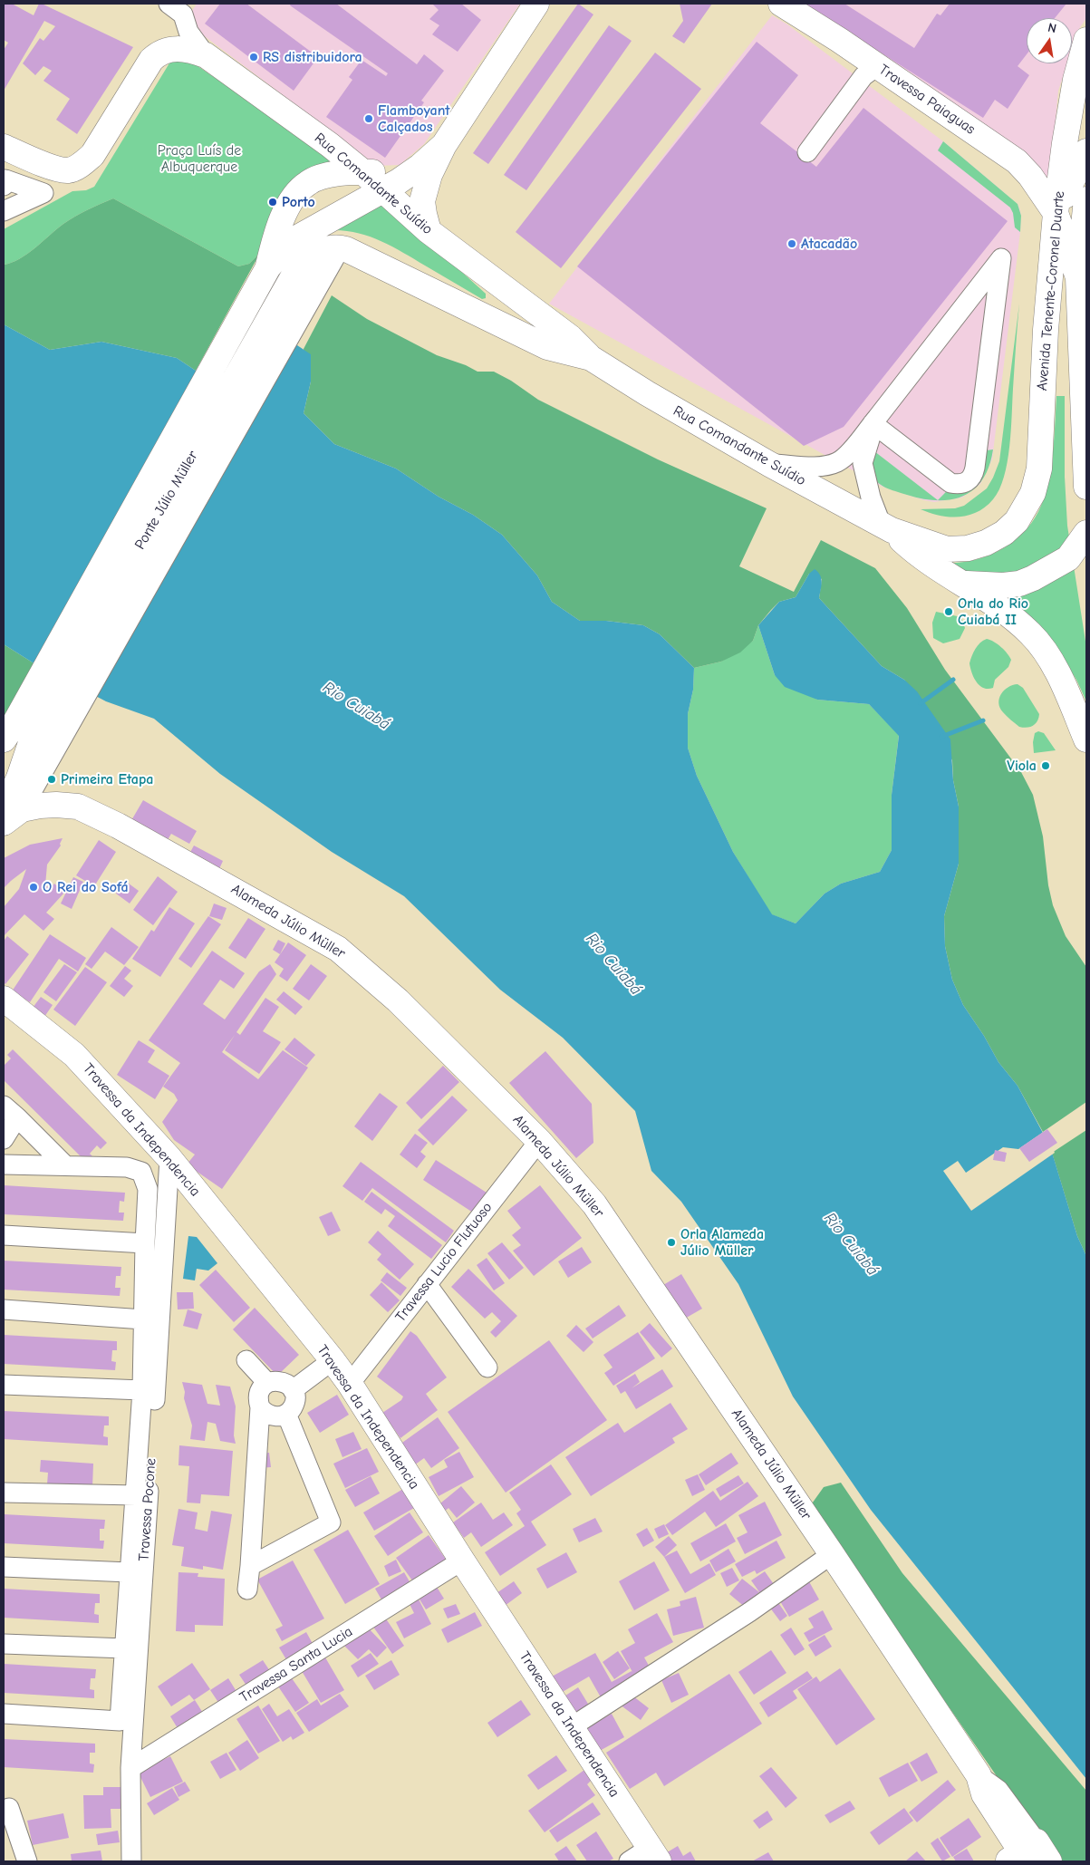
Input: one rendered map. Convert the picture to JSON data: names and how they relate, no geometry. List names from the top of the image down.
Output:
{
  "streets": {
    "main road": [
      "Travessa Paiaguas",
      "Rua Comandante Suídio",
      "Avenida Tenente-Coronel Duarte",
      "Ponte Júlio Müller",
      "Alameda Júlio Müller",
      "Travessa da Independencia"
    ],
    "street": ["Travessa Lucio Flutuoso", "Travessa Pocone", "Travessa Santa Lucia"]
  },
  "crossings": [
    ["Travessa Paiaguas", "Avenida Tenente-Coronel Duarte"],
    ["Rua Comandante Suídio", "Avenida Tenente-Coronel Duarte"],
    ["Rua Comandante Suídio", "Ponte Júlio Müller"],
    ["Alameda Júlio Müller", "Travessa Lucio Flutuoso"],
    ["Travessa da Independencia", "Travessa Lucio Flutuoso"],
    ["Travessa da Independencia", "Travessa Pocone"],
    ["Travessa da Independencia", "Travessa Santa Lucia"],
    ["Travessa Pocone", "Travessa Santa Lucia"]
  ],
  "water": ["Rio Cuiabá"],
  "parks": ["Praça Luís de Albuquerque"],
  "places": [
    "RS distribuidora",
    "Flamboyant Calçados",
    "Porto",
    "Atacadão",
    "Orla do Rio Cuiabá II",
    "Viola",
    "Primeira Etapa",
    "O Rei do Sofá",
    "Orla Alameda Júlio Müller"
  ],
  "north": "top"
}
